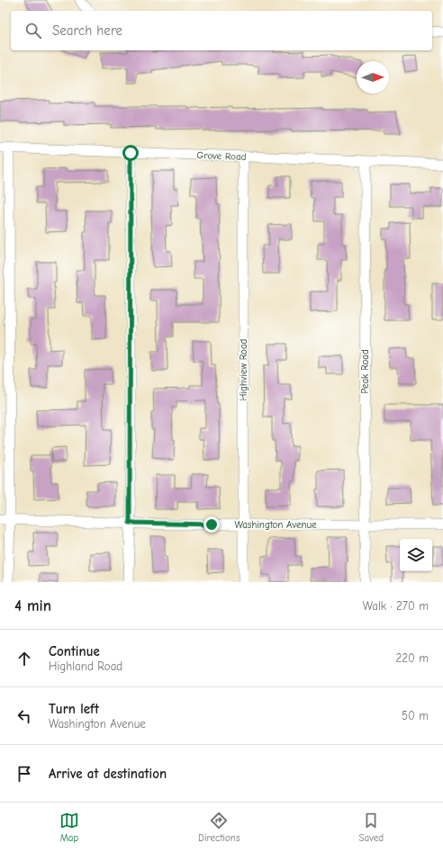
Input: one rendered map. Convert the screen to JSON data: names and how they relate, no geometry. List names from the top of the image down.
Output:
{
  "streets": {
    "street": [
      "Grove Road",
      "Highview Road",
      "Peak Road",
      "Washington Avenue"
    ]
  },
  "crossings": [
    ["Grove Road", "Highview Road"],
    ["Grove Road", "Peak Road"],
    ["Highview Road", "Washington Avenue"],
    ["Peak Road", "Washington Avenue"]
  ],
  "north": "right",
  "page": {
    "search": "Search here",
    "heading": ["4 min", "Walk · 270 m"],
    "list": [
      ["Continue", "Highland Road", "220 m"],
      ["Turn left", "Washington Avenue", "50 m"],
      "Arrive at destination"
    ],
    "nav": ["Map", "Directions", "Saved"]
  }
}
